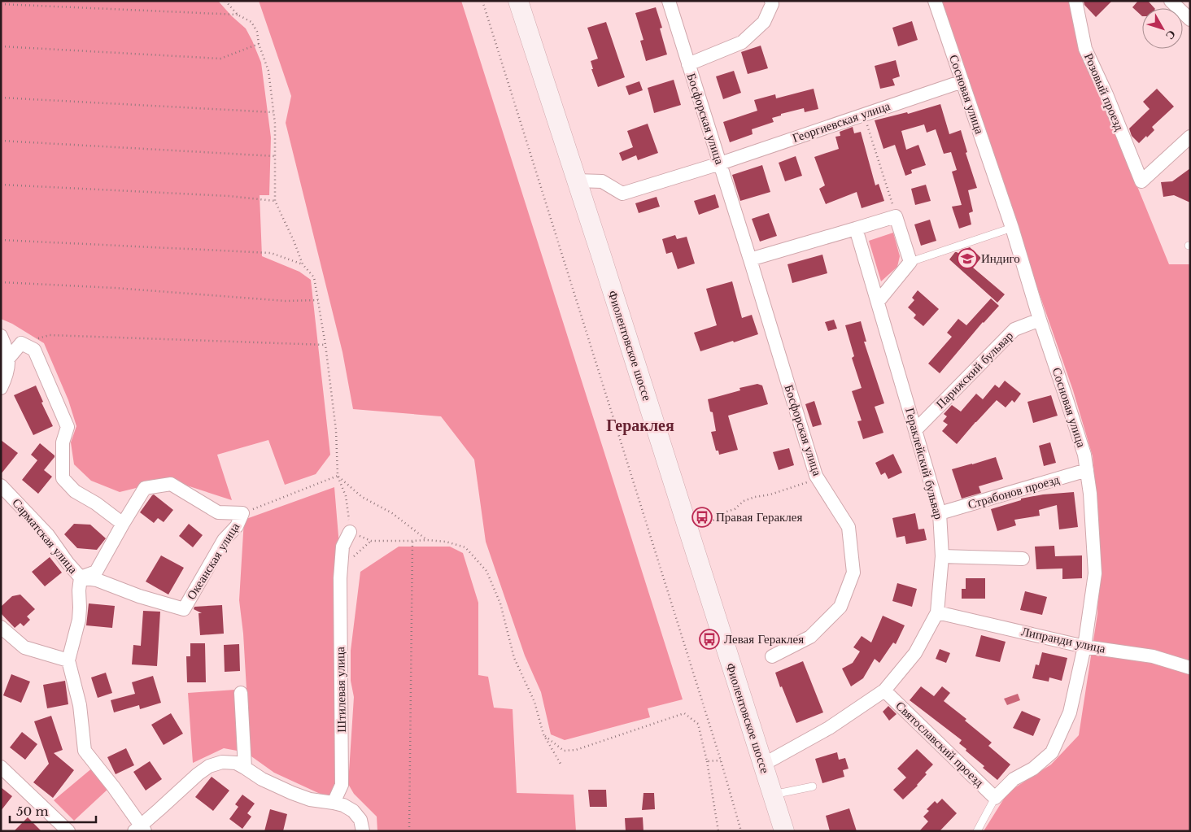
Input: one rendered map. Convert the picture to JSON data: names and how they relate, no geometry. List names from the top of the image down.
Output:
{
  "streets": {
    "main road": ["Фиолентовское шоссе"],
    "street": [
      "Розовый проезд",
      "Сосновая улица",
      "Босфорская улица",
      "Георгиевская улица",
      "Парижский бульвар",
      "Гераклейский бульвар",
      "Страбонов проезд",
      "Сарматская улица",
      "Океанская улица",
      "Липранди улица",
      "Штилевая улица",
      "Святославский проезд"
    ]
  },
  "crossings": [
    ["Сосновая улица", "Георгиевская улица"],
    ["Сосновая улица", "Парижский бульвар"],
    ["Сосновая улица", "Страбонов проезд"],
    ["Сосновая улица", "Липранди улица"],
    ["Сосновая улица", "Святославский проезд"],
    ["Босфорская улица", "Георгиевская улица"],
    ["Георгиевская улица", "Фиолентовское шоссе"],
    ["Фиолентовское шоссе", "Гераклейский бульвар"],
    ["Парижский бульвар", "Гераклейский бульвар"],
    ["Гераклейский бульвар", "Страбонов проезд"],
    ["Гераклейский бульвар", "Липранди улица"],
    ["Гераклейский бульвар", "Святославский проезд"],
    ["Сарматская улица", "Океанская улица"]
  ],
  "districts": ["Гераклея"],
  "places": {
    "school or university": ["Индиго"],
    "bus stop": ["Правая Гераклея", "Левая Гераклея"]
  },
  "scale_bar": "50 m",
  "north": "bottom right"
}
